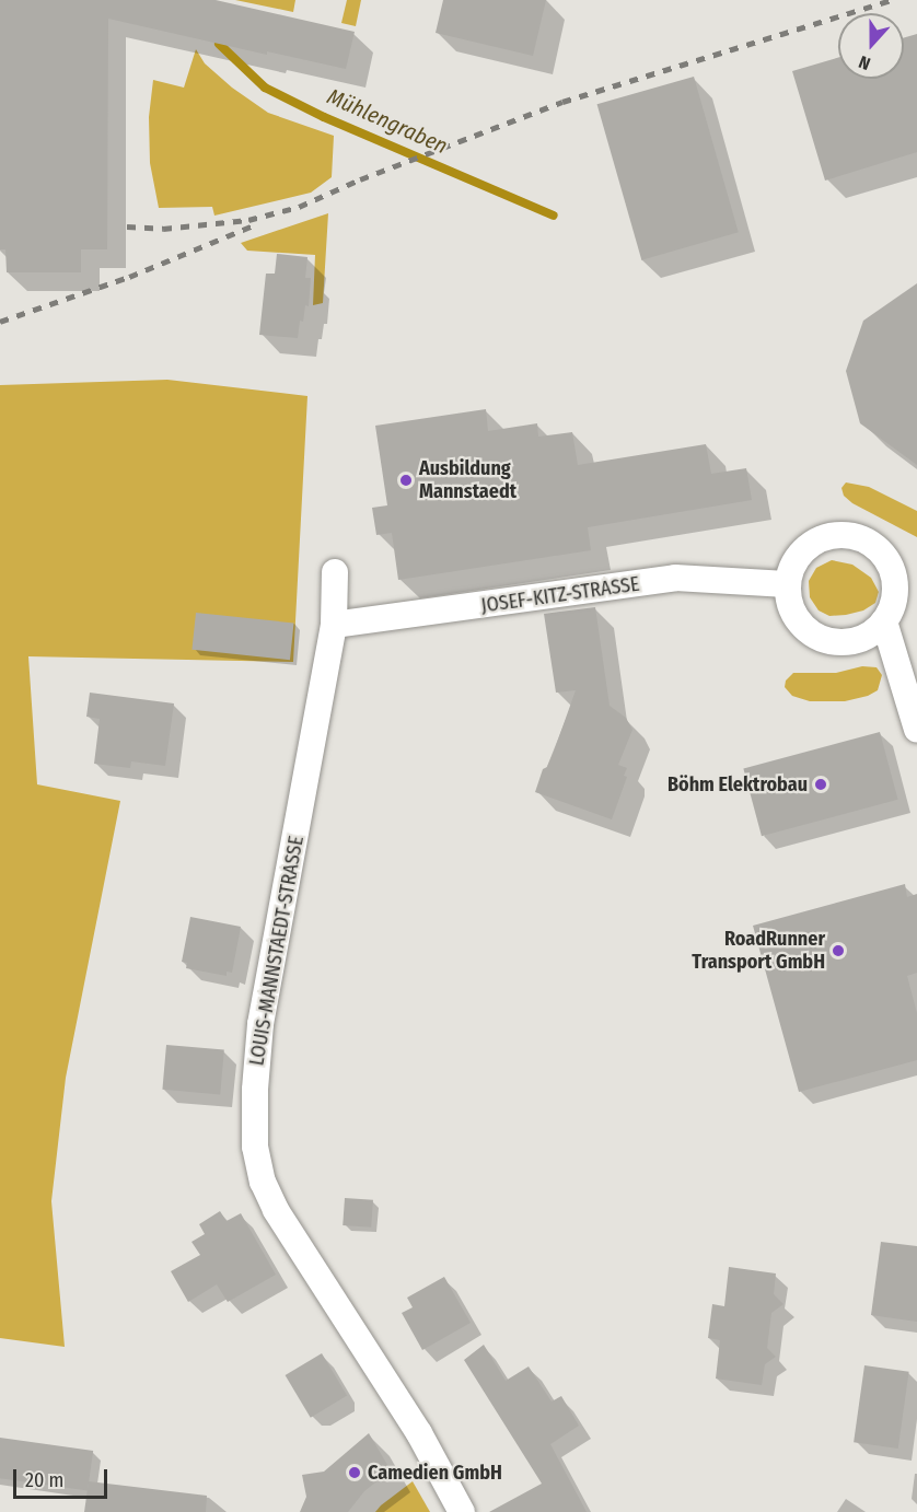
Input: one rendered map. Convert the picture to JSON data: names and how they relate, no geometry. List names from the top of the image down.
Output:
{
  "streets": {
    "street": ["JOSEF-KITZ-STRASSE", "LOUIS-MANNSTAEDT-STRASSE"]
  },
  "crossings": [
    ["JOSEF-KITZ-STRASSE", "LOUIS-MANNSTAEDT-STRASSE"]
  ],
  "water": ["Mühlengraben"],
  "places": [
    "Ausbildung Mannstaedt",
    "Böhm Elektrobau",
    "RoadRunner Transport GmbH",
    "Camedien GmbH"
  ],
  "scale_bar": "20 m",
  "north": "bottom"
}
